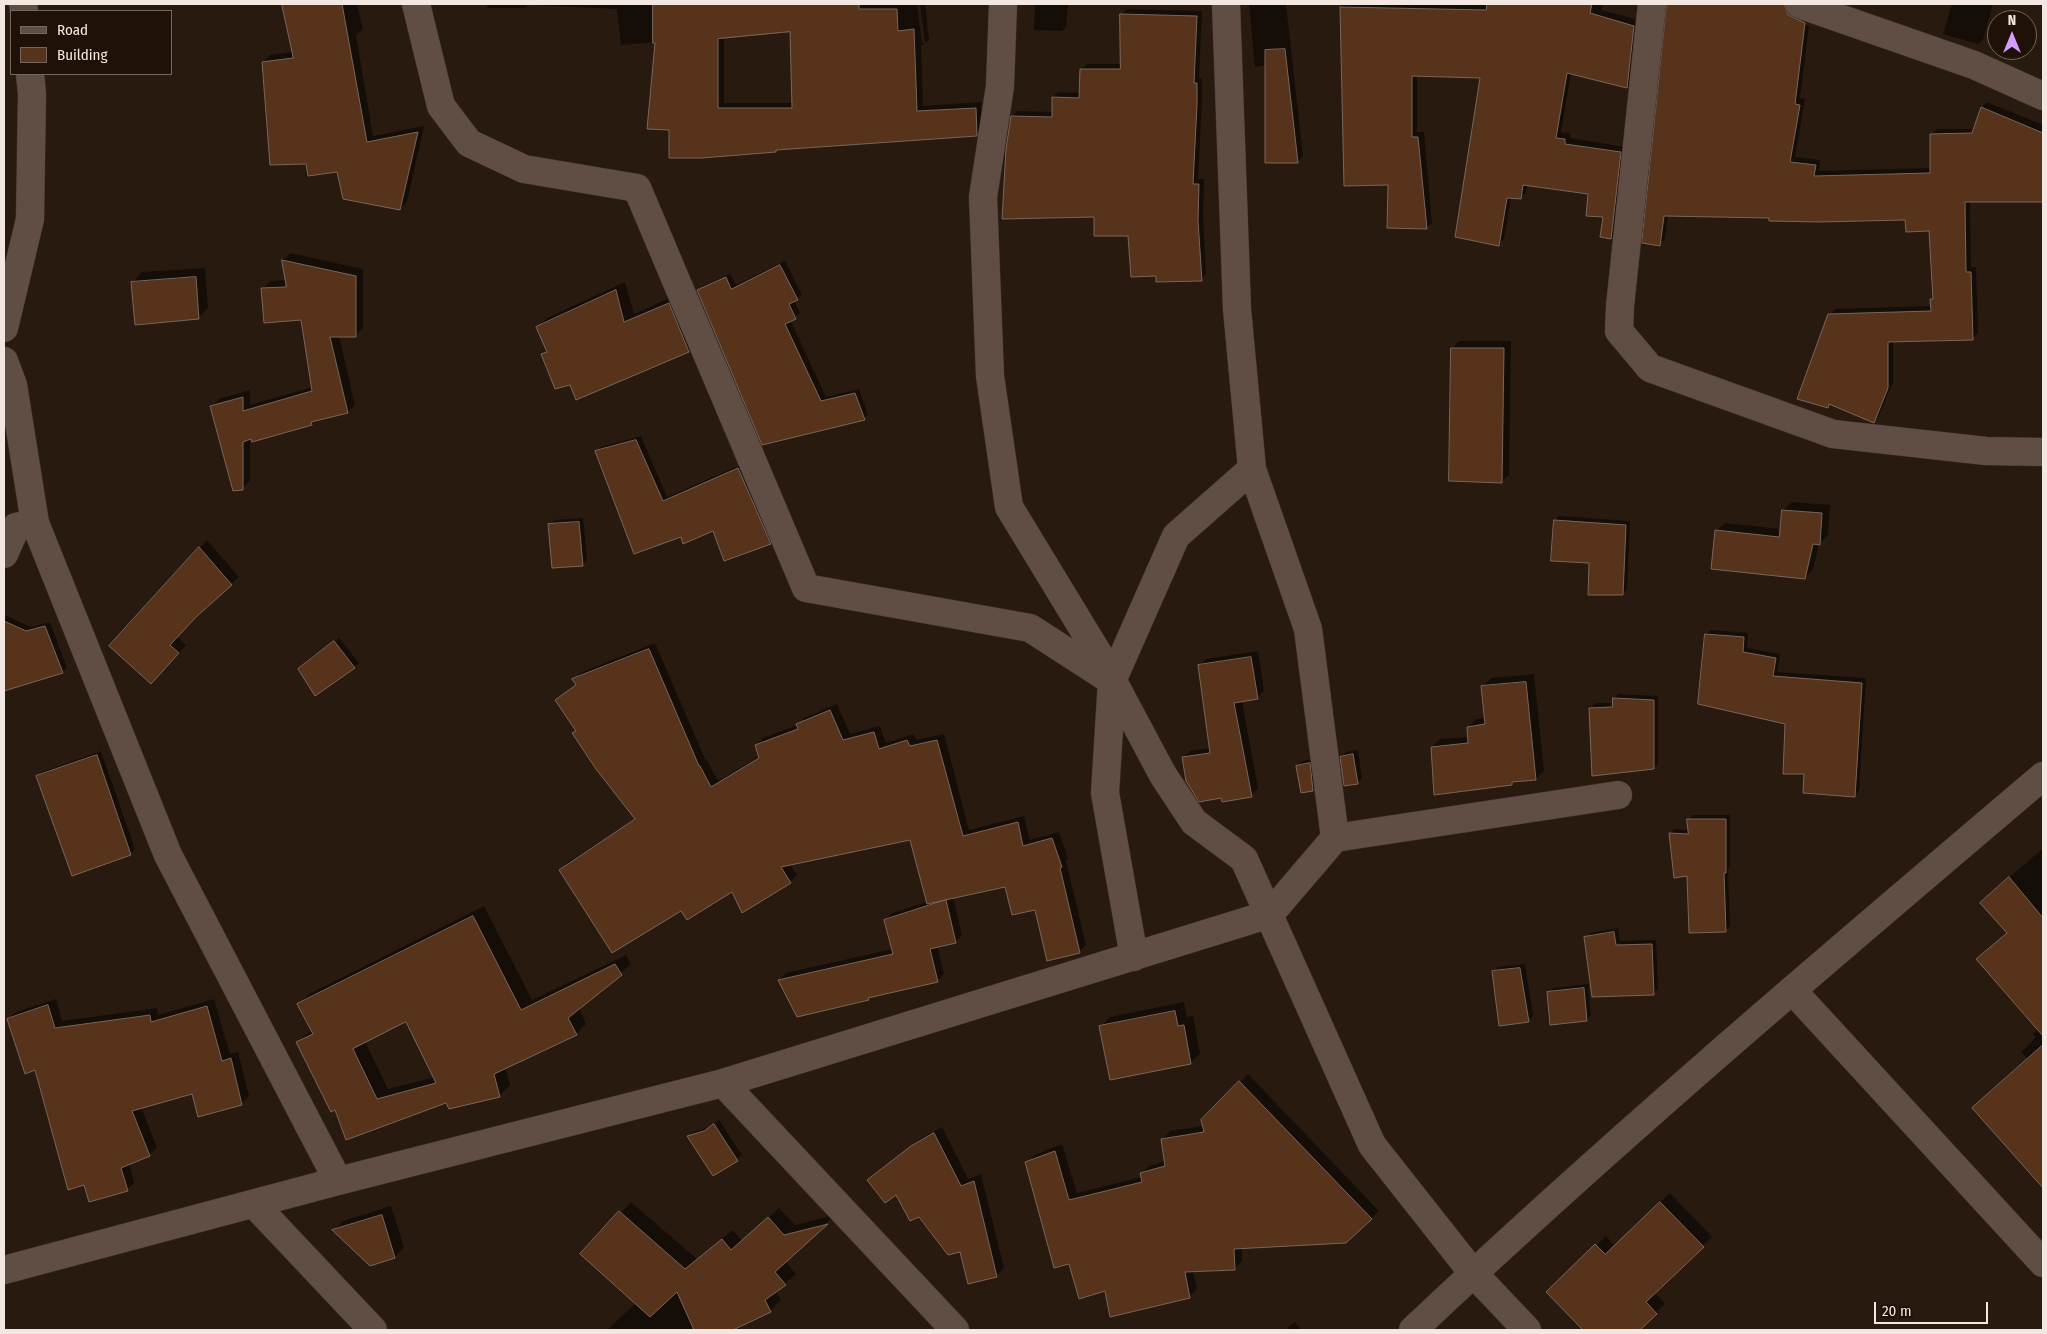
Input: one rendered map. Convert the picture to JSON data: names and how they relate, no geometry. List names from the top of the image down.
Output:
{
  "legend": ["Road", "Building"],
  "scale_bar": "20 m",
  "north": "top"
}
